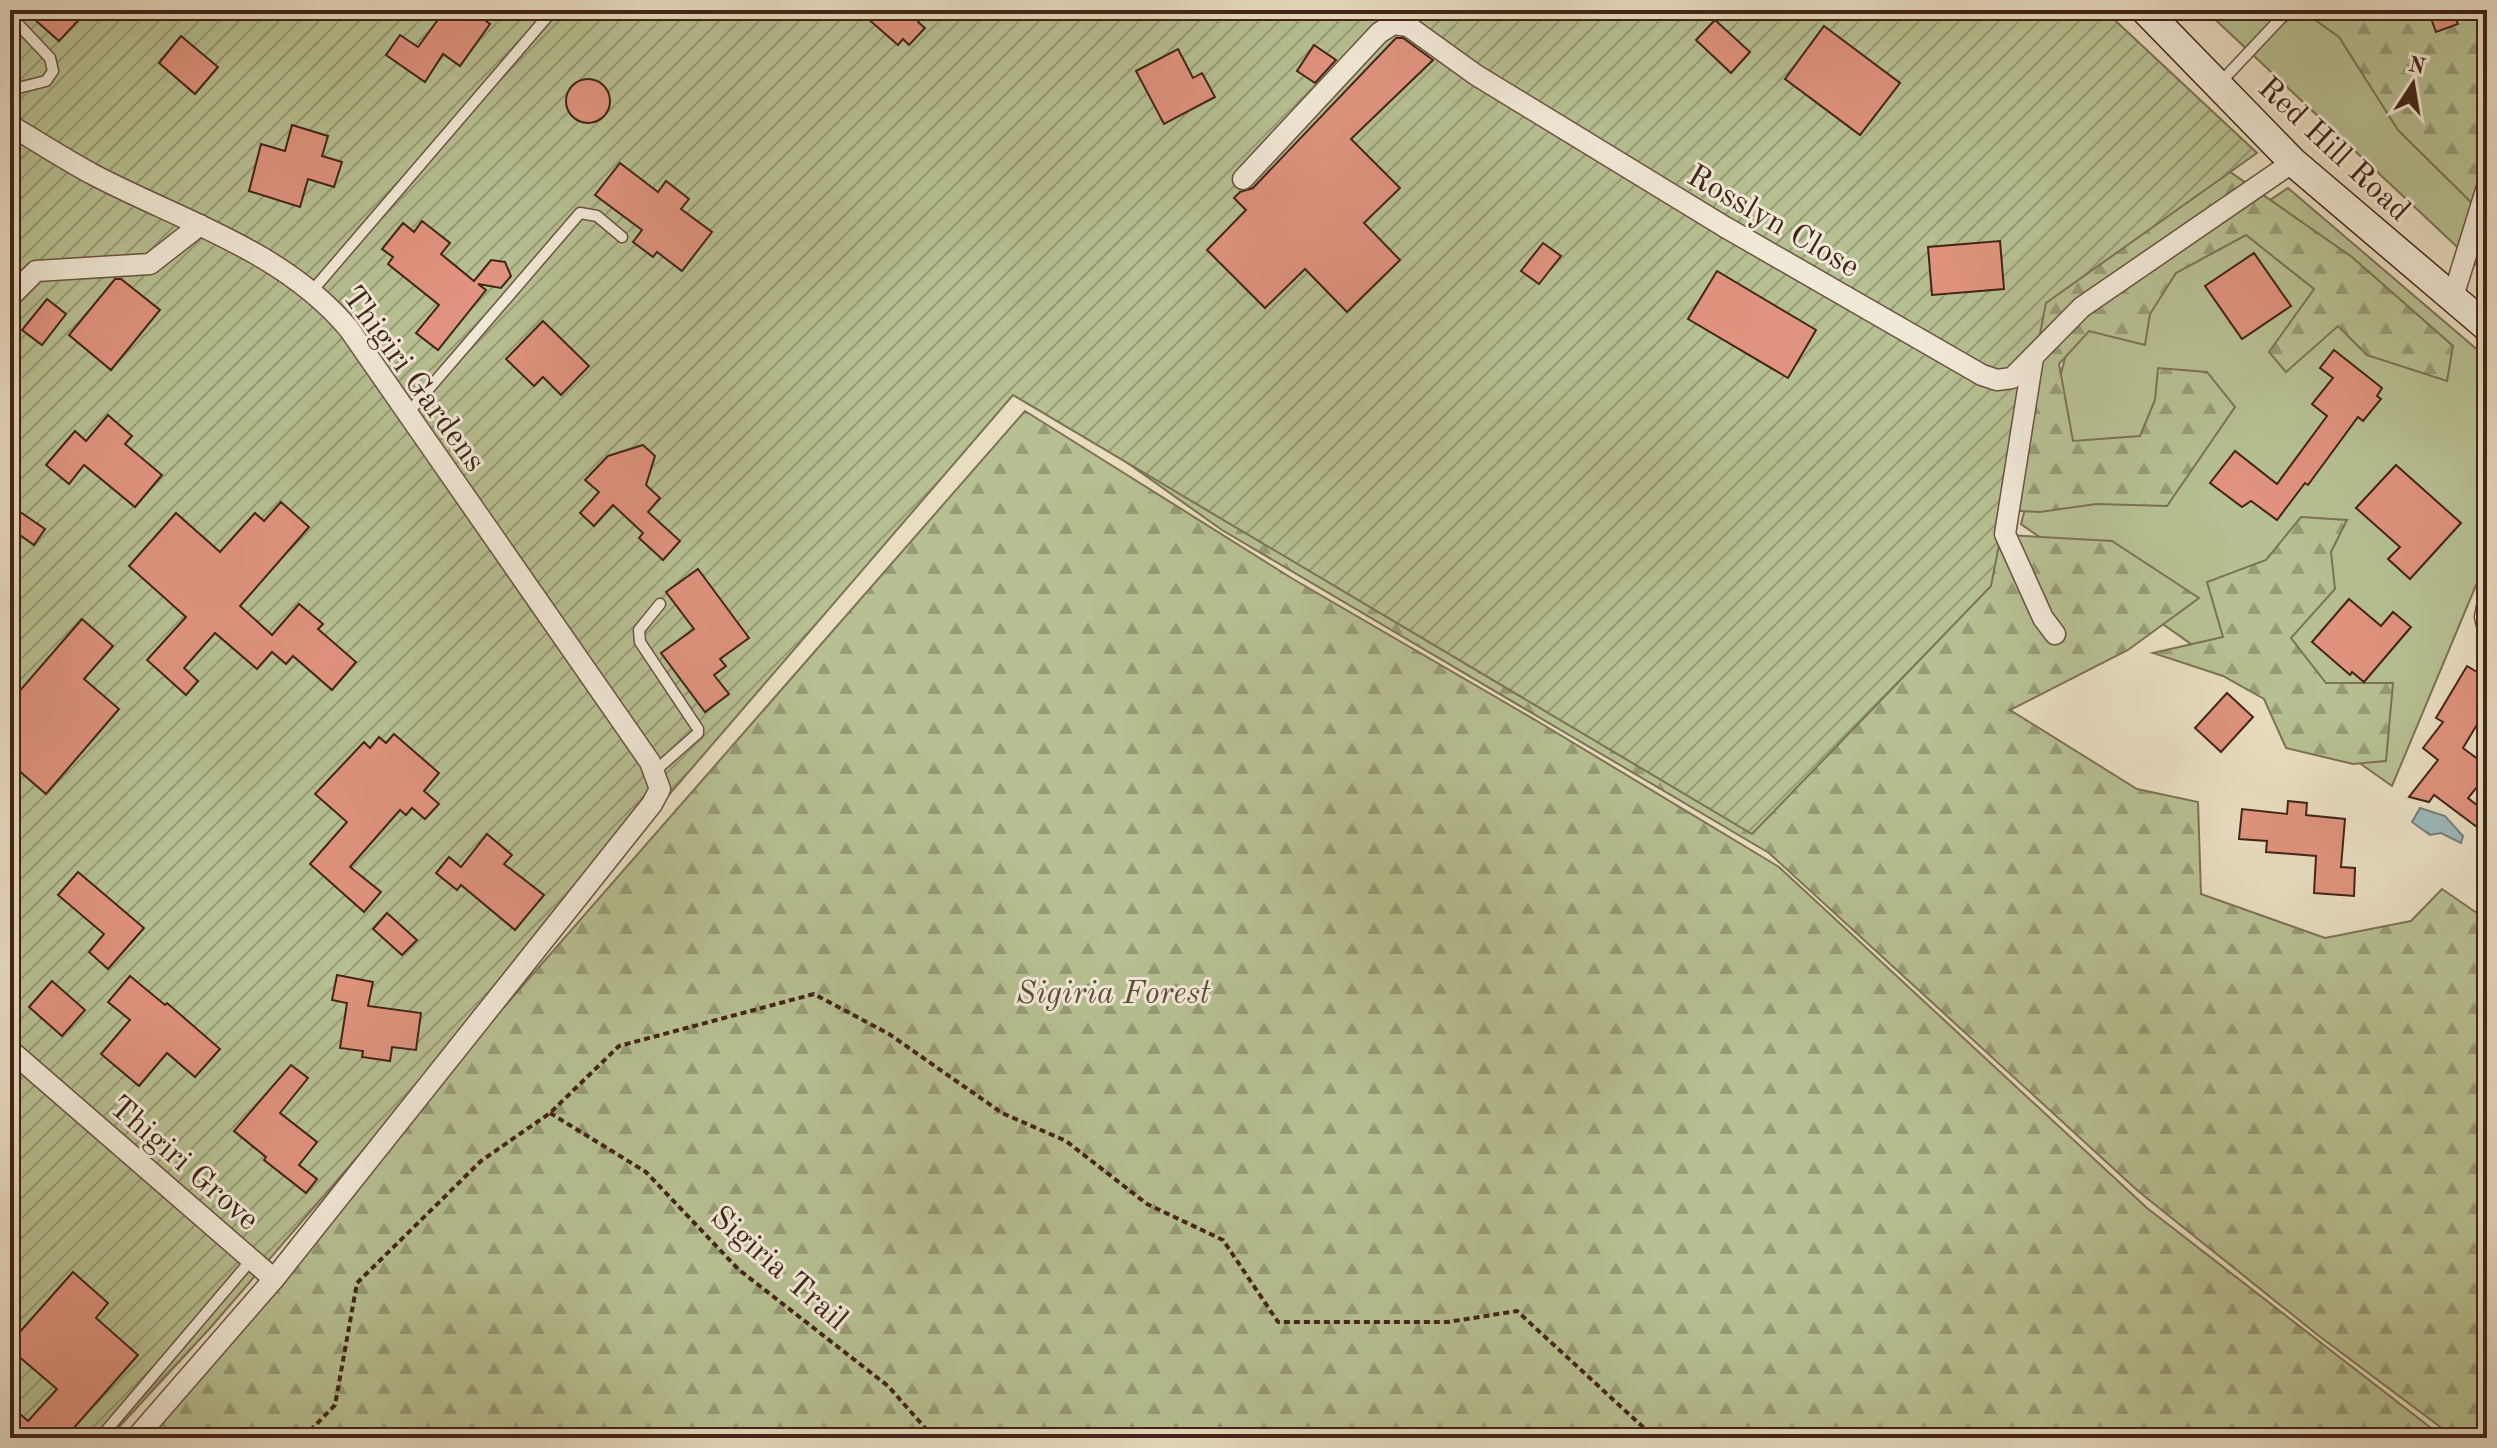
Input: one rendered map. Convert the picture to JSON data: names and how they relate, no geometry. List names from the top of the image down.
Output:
{
  "streets": {
    "main road": ["Red Hill Road"],
    "street": ["Rosslyn Close", "Thigiri Gardens", "Thigiri Grove"],
    "path": ["Sigiria Trail"]
  },
  "crossings": [
    ["Red Hill Road", "Rosslyn Close"]
  ],
  "parks": ["Sigiria Forest"],
  "north": "top"
}
